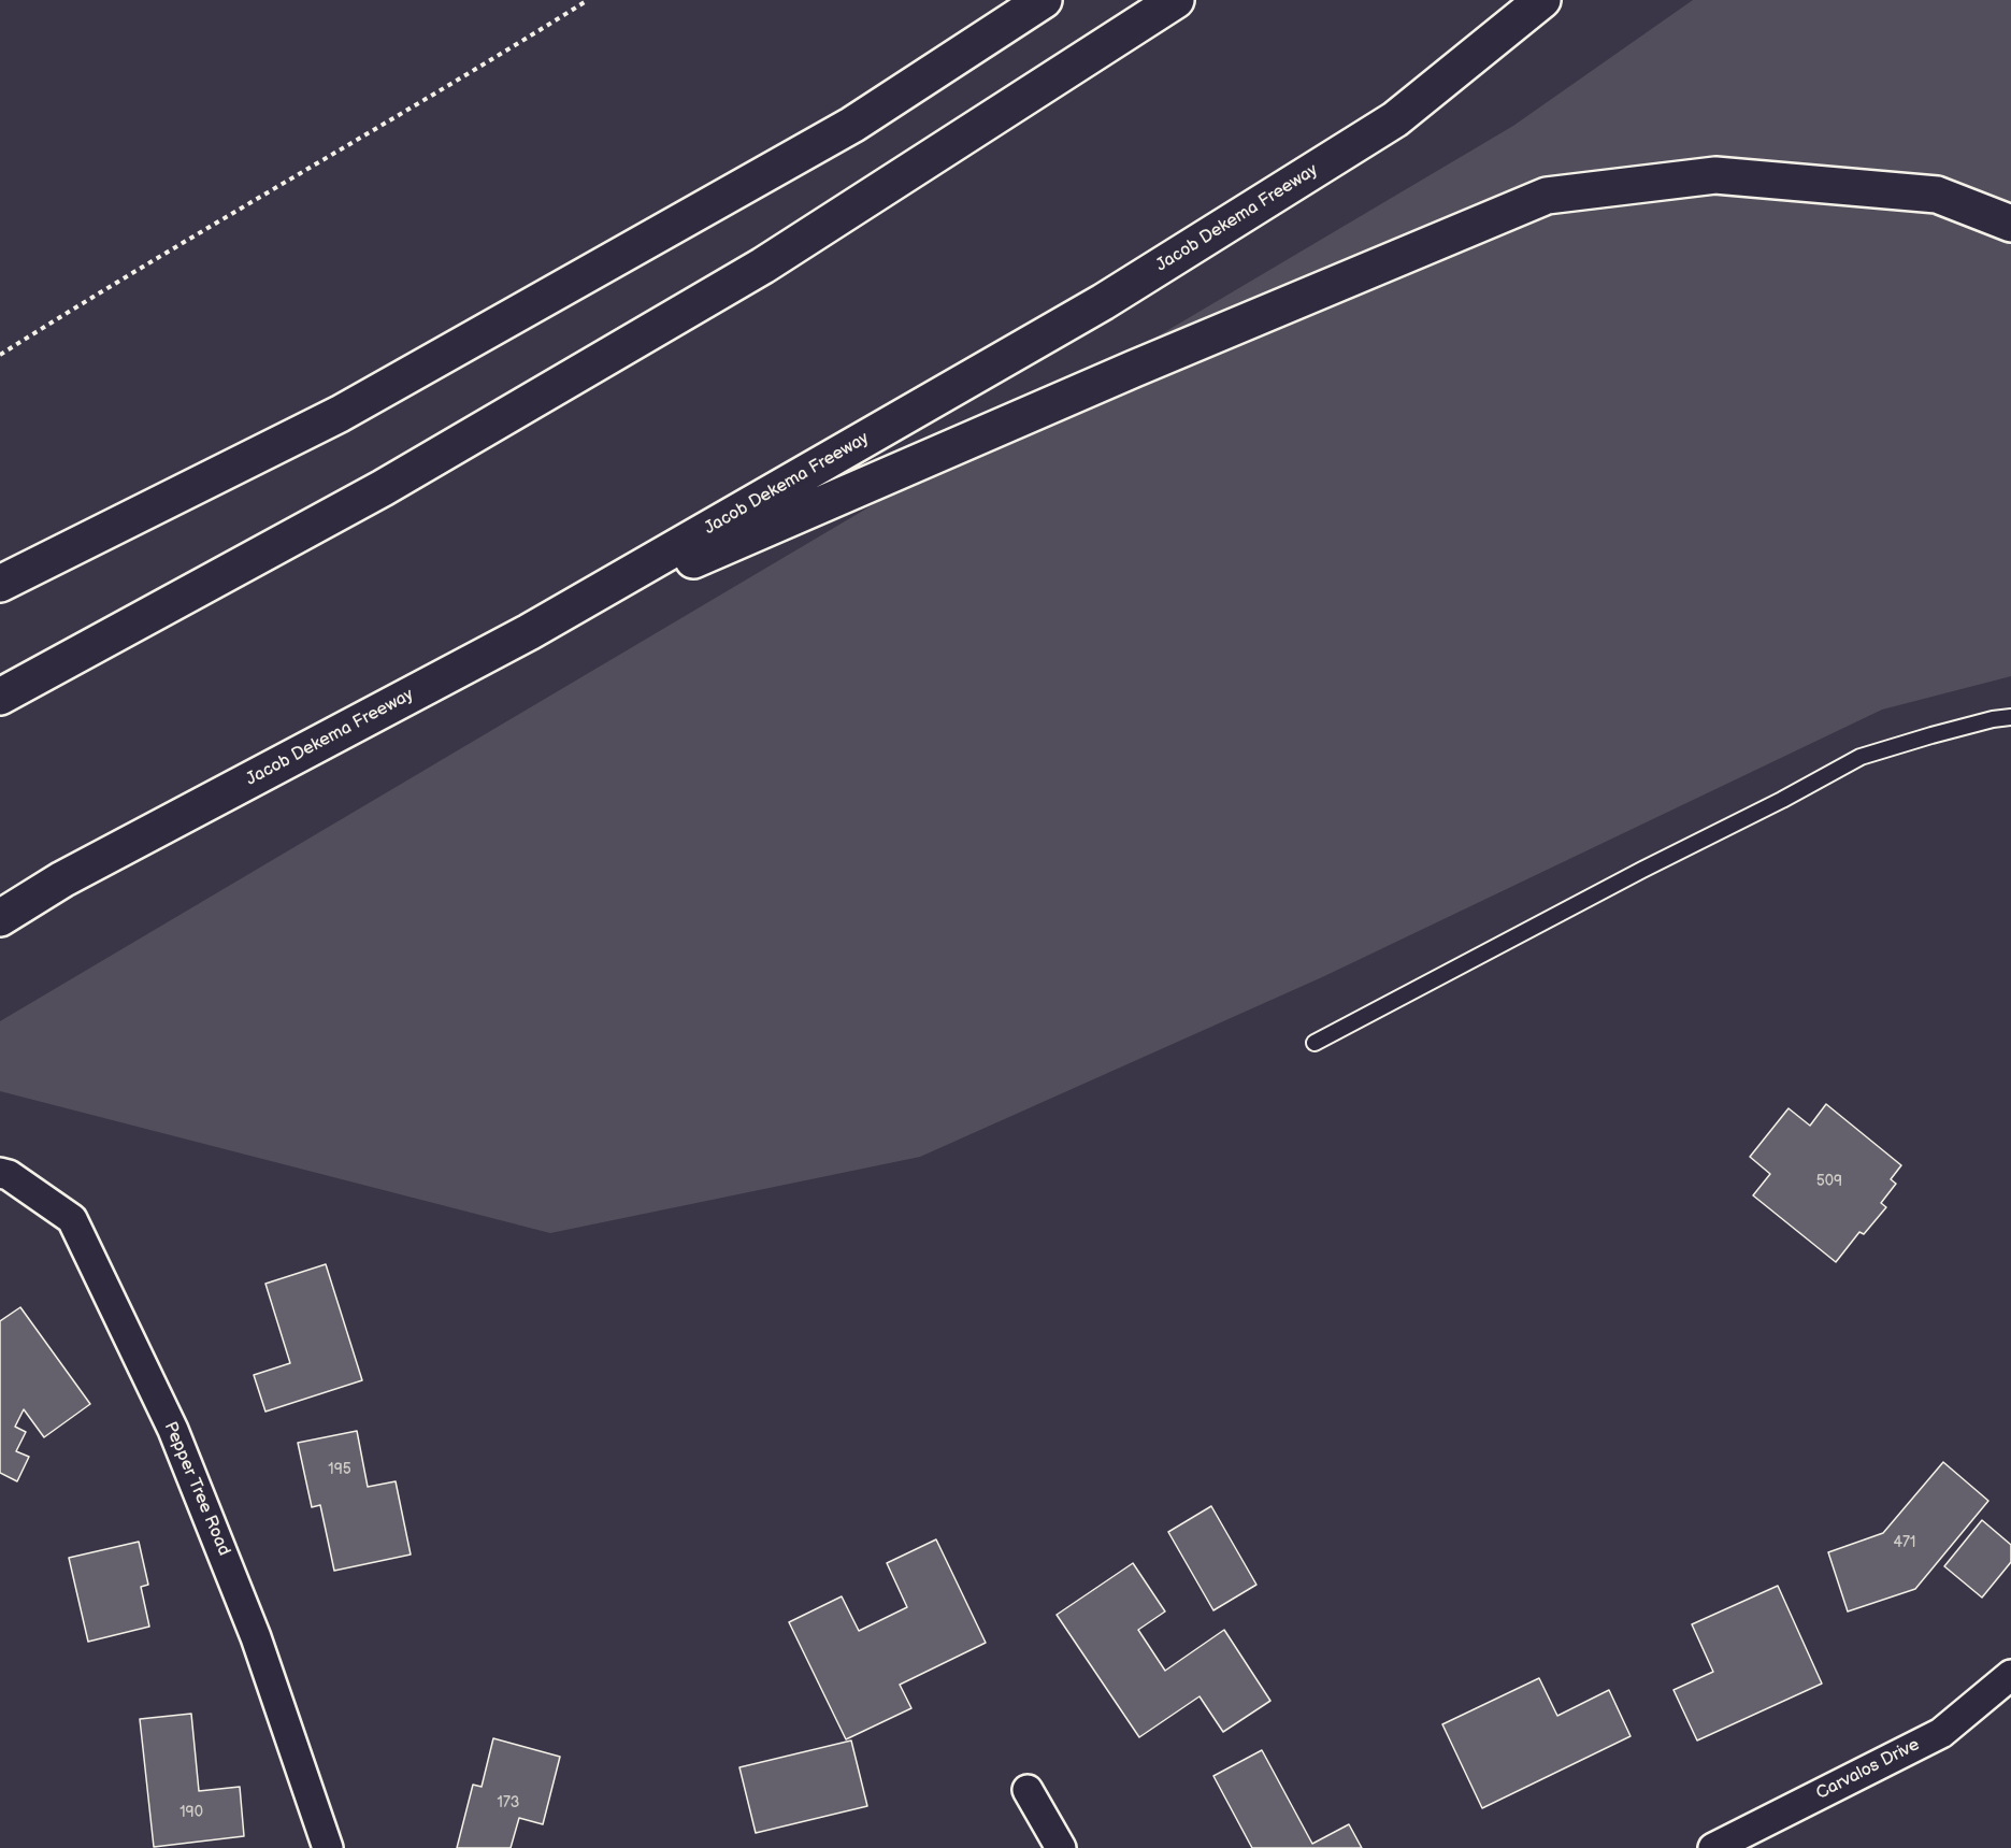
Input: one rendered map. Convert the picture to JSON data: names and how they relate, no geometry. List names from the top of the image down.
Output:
{
  "streets": {
    "highway": ["Jacob Dekema Freeway"],
    "street": ["Pepper Tree Road", "Carvalos Drive"]
  },
  "house_numbers": [
    "509",
    "195",
    "471",
    "173",
    "190"
  ]
}
